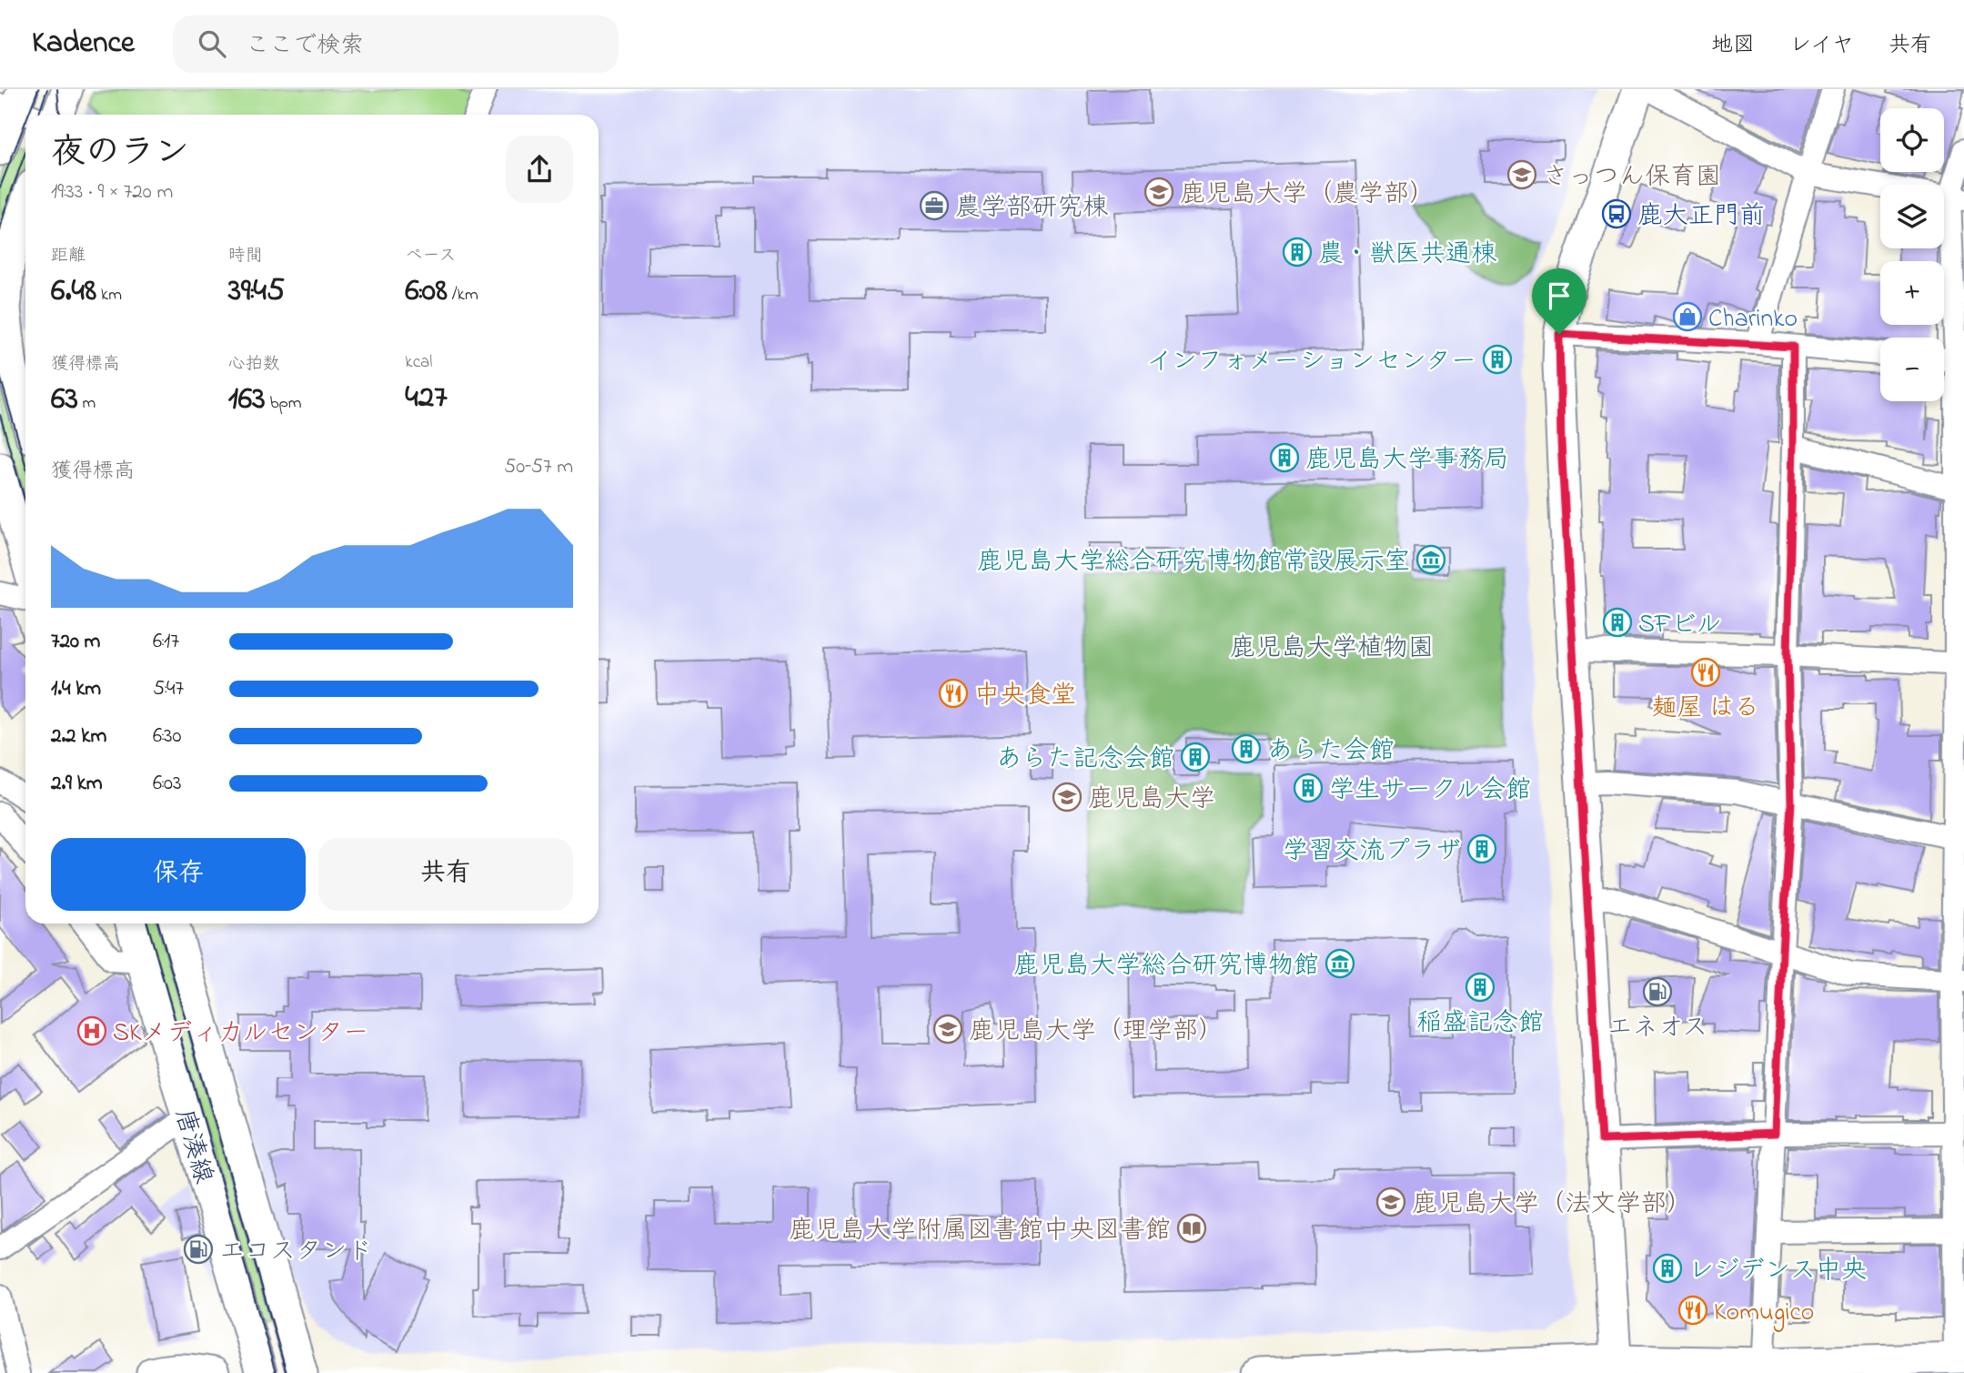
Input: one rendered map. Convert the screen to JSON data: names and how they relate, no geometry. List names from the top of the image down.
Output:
{
  "streets": {
    "street": ["唐湊線"]
  },
  "parks": ["鹿児島大学植物園"],
  "places": {
    "school or university": [
      "さっつん保育園",
      "鹿児島大学（農学部）",
      "鹿児島大学",
      "鹿児島大学（理学部）",
      "鹿児島大学（法文学部）"
    ],
    "office": ["農学部研究棟"],
    "bus stop": ["鹿大正門前"],
    "building": [
      "農・獣医共通棟",
      "インフォメーションセンター",
      "鹿児島大学事務局",
      "SFビル",
      "あらた会館",
      "あらた記念会館",
      "学生サークル会館",
      "学習交流プラザ",
      "稲盛記念館",
      "レジデンス中央"
    ],
    "shop": ["Charinko"],
    "museum": ["鹿児島大学総合研究博物館常設展示室", "鹿児島大学総合研究博物館"],
    "restaurant": ["麺屋 はる", "中央食堂", "Komugico"],
    "fuel station": ["エネオス", "エコスタンド"],
    "hospital": ["SKメディカルセンター"],
    "library": ["鹿児島大学附属図書館中央図書館"]
  },
  "page": {
    "header": "Kadence",
    "search": "ここで検索",
    "nav": ["地図", "レイヤ", "共有"],
    "map_buttons": ["+", "−"],
    "heading": ["夜のラン", "19:33 · 9 × 720 m"],
    "stats": [
      ["距離", "6.48 km"],
      ["時間", "39:45"],
      ["ペース", "6:08 /km"],
      ["獲得標高", "63 m"],
      ["心拍数", "163 bpm"],
      ["kcal", "427"]
    ],
    "chart": ["獲得標高", "50–57 m"],
    "list": [
      {
        "name": "720 m",
        "note": "6:17"
      },
      {
        "name": "1.4 km",
        "note": "5:47"
      },
      {
        "name": "2.2 km",
        "note": "6:30"
      },
      {
        "name": "2.9 km",
        "note": "6:03"
      }
    ],
    "buttons": ["保存", "共有"]
  }
}
